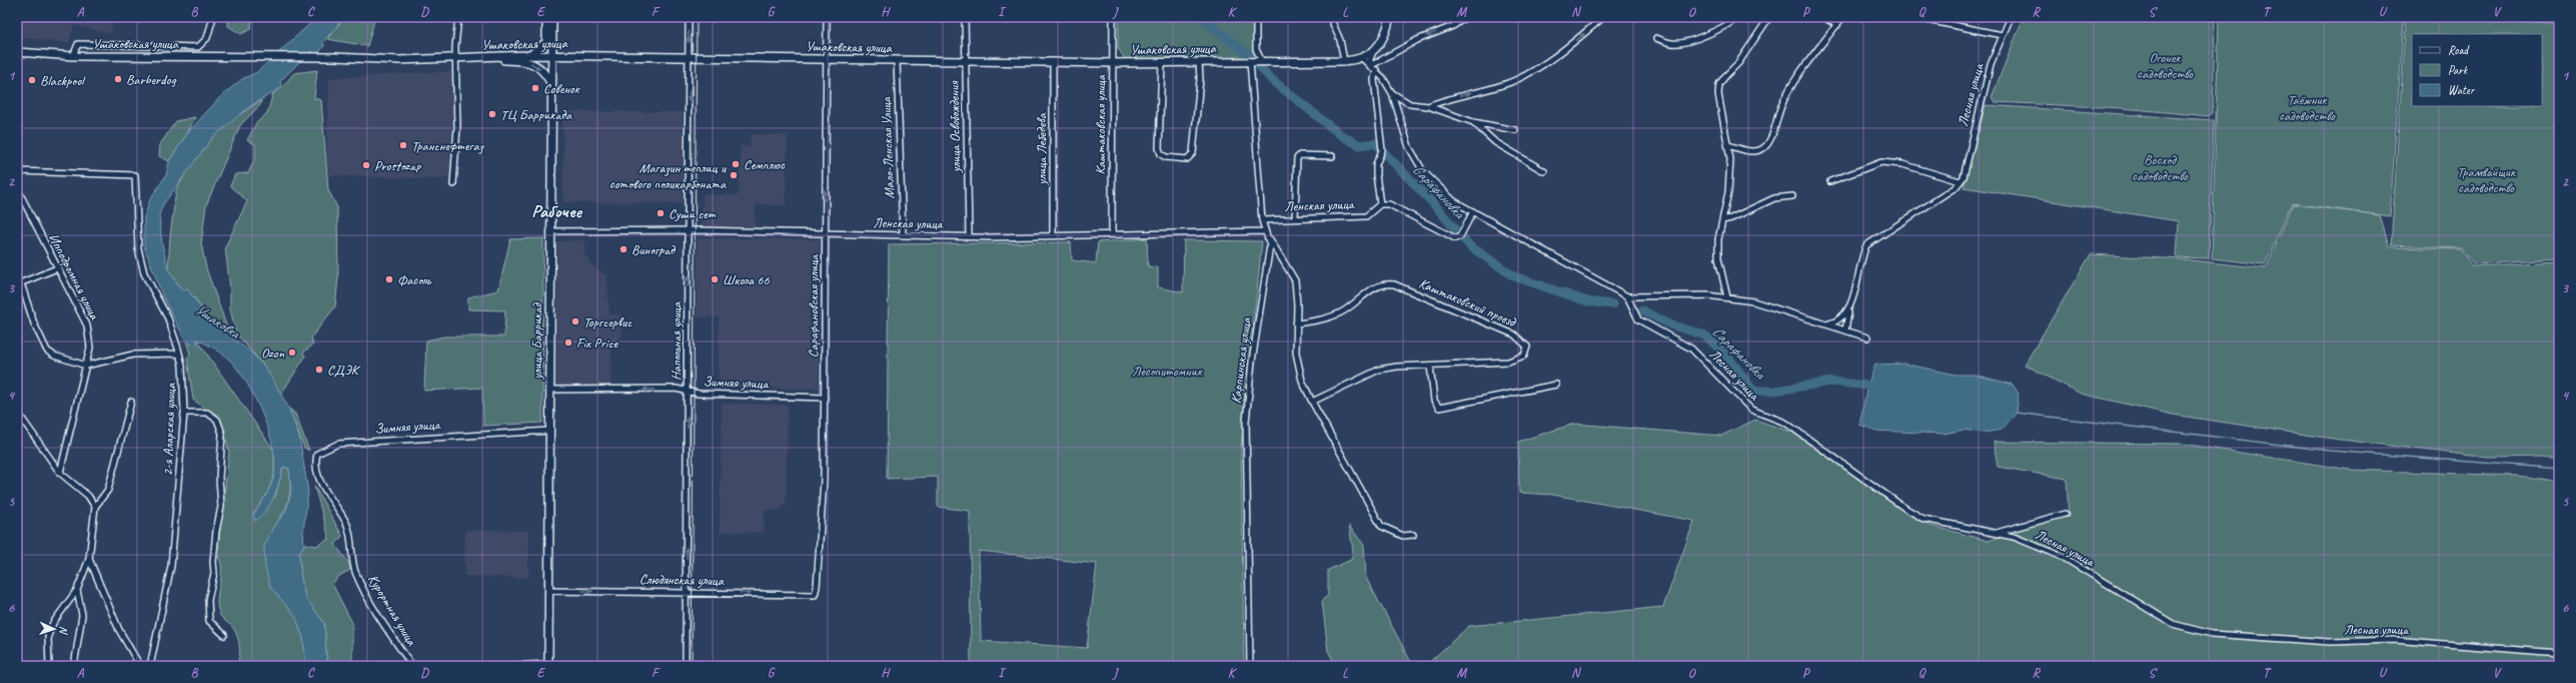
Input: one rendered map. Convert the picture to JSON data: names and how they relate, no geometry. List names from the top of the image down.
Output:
{
  "streets": {
    "main road": ["Ушаковская улица", "улица Баррикад"],
    "street": [
      "Лесная улица",
      "Каштаковская улица",
      "улица Освобождения",
      "Мало-Ленская Улица",
      "улица Лебедева",
      "Ленская улица",
      "Ипподромная улица",
      "Каштаковский проезд",
      "Сарафановская улица",
      "Напольная улица",
      "Карпинская улица",
      "Зимняя улица",
      "2-я Аларская улица",
      "Слюдянская улица",
      "Курортная улица"
    ]
  },
  "crossings": [
    ["Ушаковская улица", "Каштаковская улица"],
    ["Ушаковская улица", "улица Освобождения"],
    ["Ушаковская улица", "Мало-Ленская Улица"],
    ["Ушаковская улица", "улица Лебедева"],
    ["Ушаковская улица", "Сарафановская улица"],
    ["Ушаковская улица", "улица Баррикад"],
    ["Ушаковская улица", "Напольная улица"],
    ["Каштаковская улица", "Ленская улица"],
    ["улица Освобождения", "Ленская улица"],
    ["Мало-Ленская Улица", "Ленская улица"],
    ["улица Лебедева", "Ленская улица"],
    ["Ленская улица", "Сарафановская улица"],
    ["Ленская улица", "улица Баррикад"],
    ["Ленская улица", "Напольная улица"],
    ["Сарафановская улица", "Зимняя улица"],
    ["Сарафановская улица", "Слюдянская улица"],
    ["улица Баррикад", "Зимняя улица"],
    ["улица Баррикад", "Слюдянская улица"],
    ["Напольная улица", "Зимняя улица"],
    ["Напольная улица", "Слюдянская улица"],
    ["Зимняя улица", "Курортная улица"]
  ],
  "one_way": ["Слюдянская улица"],
  "districts": ["Рабочее"],
  "water": ["Сарафановка", "Ушаковка"],
  "parks": [
    "Огонек садоводство",
    "Таёжник садоводство",
    "Восход садоводство",
    "Трамвайщик садоводство",
    "Лесопитомник"
  ],
  "places": [
    "Barberdog",
    "Blackpool",
    "Совенок",
    "ТЦ Баррикада",
    "Транснефтегаз",
    "Семплюс",
    "Prostozap",
    "Магазин теплиц и сотового поликарбоната",
    "Суши сет",
    "Виноград",
    "Фасоль",
    "Школа 66",
    "Торгсервис",
    "Fix Price",
    "Ozon",
    "СДЭК"
  ],
  "legend": ["Road", "Park", "Water"],
  "north": "right",
  "grid": {
    "columns": [
      "A",
      "B",
      "C",
      "D",
      "E",
      "F",
      "G",
      "H",
      "I",
      "J",
      "K",
      "L",
      "M",
      "N",
      "O",
      "P",
      "Q",
      "R",
      "S",
      "T",
      "U",
      "V"
    ],
    "rows": [
      "1",
      "2",
      "3",
      "4",
      "5",
      "6"
    ]
  }
}
